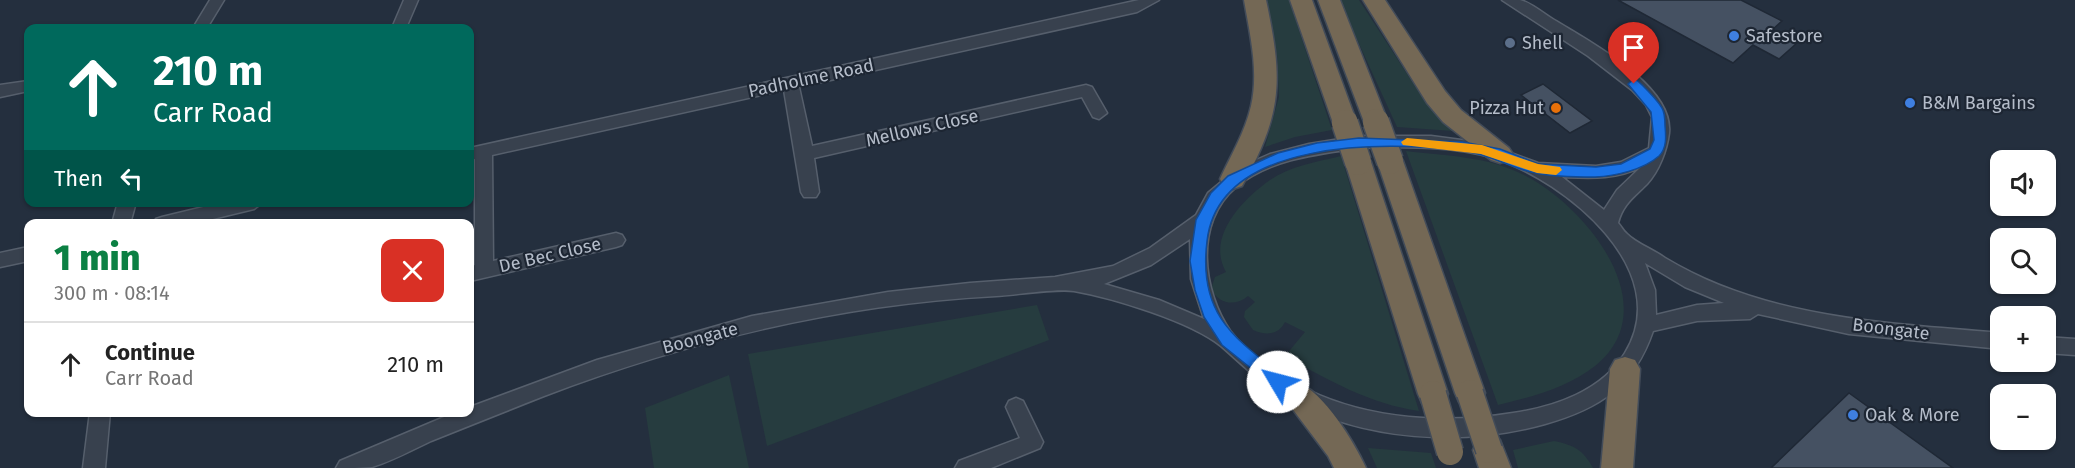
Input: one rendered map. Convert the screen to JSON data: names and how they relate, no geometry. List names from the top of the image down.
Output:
{
  "streets": {
    "street": [
      "Padholme Road",
      "Mellows Close",
      "De Bec Close",
      "Boongate"
    ]
  },
  "crossings": [
    ["Padholme Road", "De Bec Close"]
  ],
  "places": [
    "Safestore",
    "Shell",
    "B&M Bargains",
    "Pizza Hut",
    "Oak & More"
  ],
  "page": {
    "turn": ["210 m", "Carr Road"],
    "map_buttons": ["+", "−"],
    "then": "Then",
    "heading": ["1 min", "300 m · 08:14"],
    "list": [
      {
        "name": "Continue",
        "note": "Carr Road",
        "value": "210 m"
      }
    ]
  }
}
